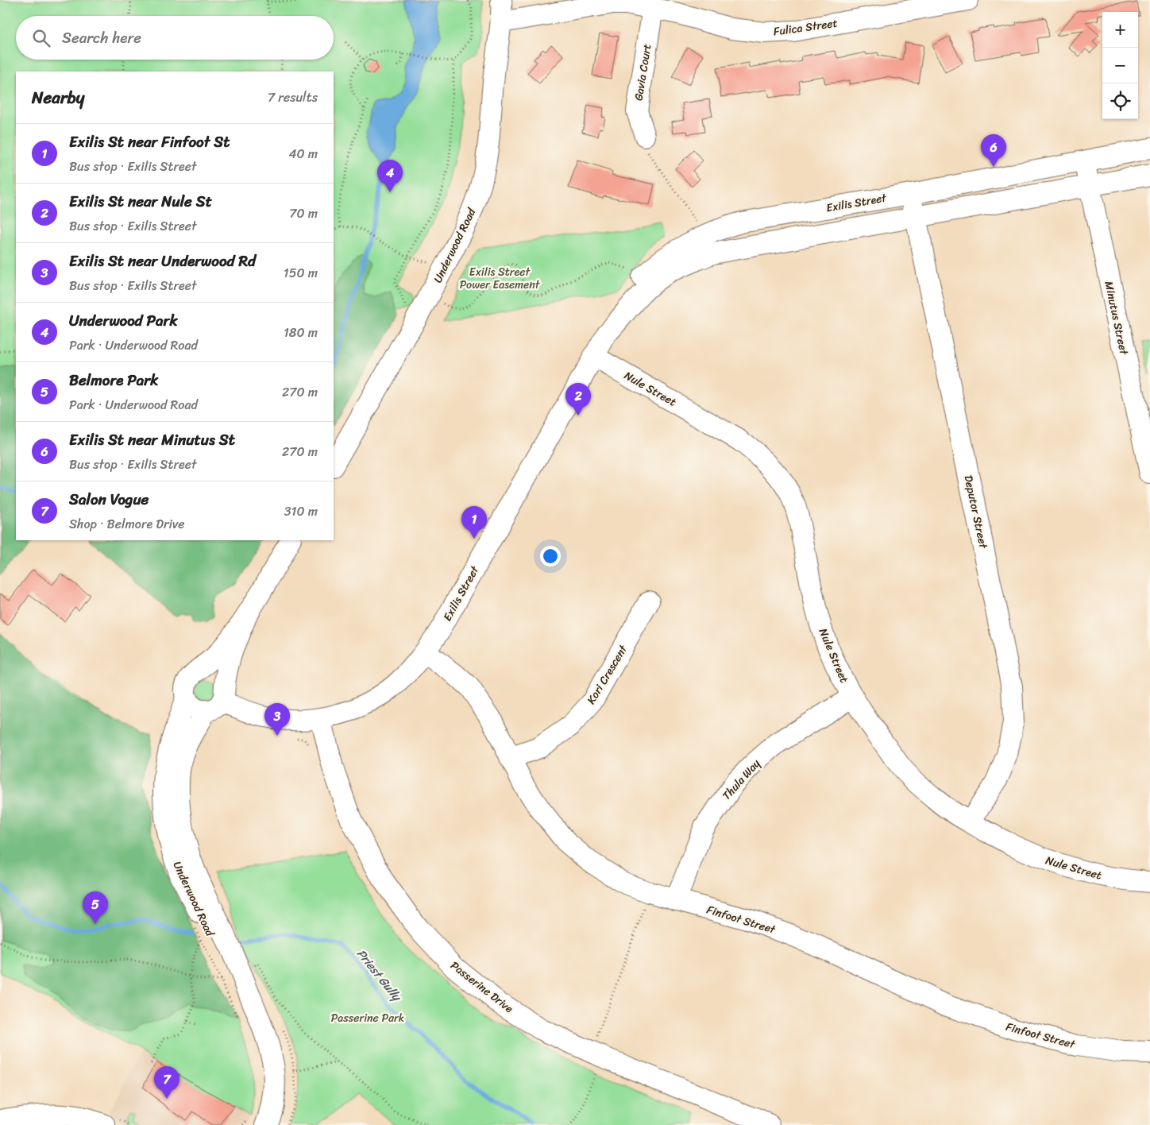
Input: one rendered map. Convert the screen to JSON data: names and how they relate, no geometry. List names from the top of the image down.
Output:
{
  "streets": {
    "street": [
      "Fulica Street",
      "Gavia Court",
      "Exilis Street",
      "Underwood Road",
      "Minutus Street",
      "Nule Street",
      "Deputor Street",
      "Kori Crescent",
      "Thula Way",
      "Finfoot Street",
      "Passerine Drive"
    ]
  },
  "crossings": [
    ["Fulica Street", "Gavia Court"],
    ["Fulica Street", "Underwood Road"],
    ["Exilis Street", "Underwood Road"],
    ["Exilis Street", "Minutus Street"],
    ["Exilis Street", "Nule Street"],
    ["Exilis Street", "Deputor Street"],
    ["Exilis Street", "Finfoot Street"],
    ["Exilis Street", "Passerine Drive"],
    ["Nule Street", "Deputor Street"],
    ["Nule Street", "Thula Way"],
    ["Kori Crescent", "Finfoot Street"],
    ["Thula Way", "Finfoot Street"]
  ],
  "water": ["Priest Gully"],
  "parks": ["Exilis Street Power Easement", "Passerine Park"],
  "page": {
    "map_buttons": ["+", "−"],
    "search": "Search here",
    "heading": ["Nearby", "7 results"],
    "list": [
      {
        "mark": "1",
        "name": "Exilis St near Finfoot St",
        "note": "Bus stop · Exilis Street",
        "value": "40 m"
      },
      {
        "mark": "2",
        "name": "Exilis St near Nule St",
        "note": "Bus stop · Exilis Street",
        "value": "70 m"
      },
      {
        "mark": "3",
        "name": "Exilis St near Underwood Rd",
        "note": "Bus stop · Exilis Street",
        "value": "150 m"
      },
      {
        "mark": "4",
        "name": "Underwood Park",
        "note": "Park · Underwood Road",
        "value": "180 m"
      },
      {
        "mark": "5",
        "name": "Belmore Park",
        "note": "Park · Underwood Road",
        "value": "270 m"
      },
      {
        "mark": "6",
        "name": "Exilis St near Minutus St",
        "note": "Bus stop · Exilis Street",
        "value": "270 m"
      },
      {
        "mark": "7",
        "name": "Salon Vogue",
        "note": "Shop · Belmore Drive",
        "value": "310 m"
      }
    ],
    "pins": [
      "6",
      "4",
      "2",
      "1",
      "3",
      "5",
      "7"
    ]
  }
}
